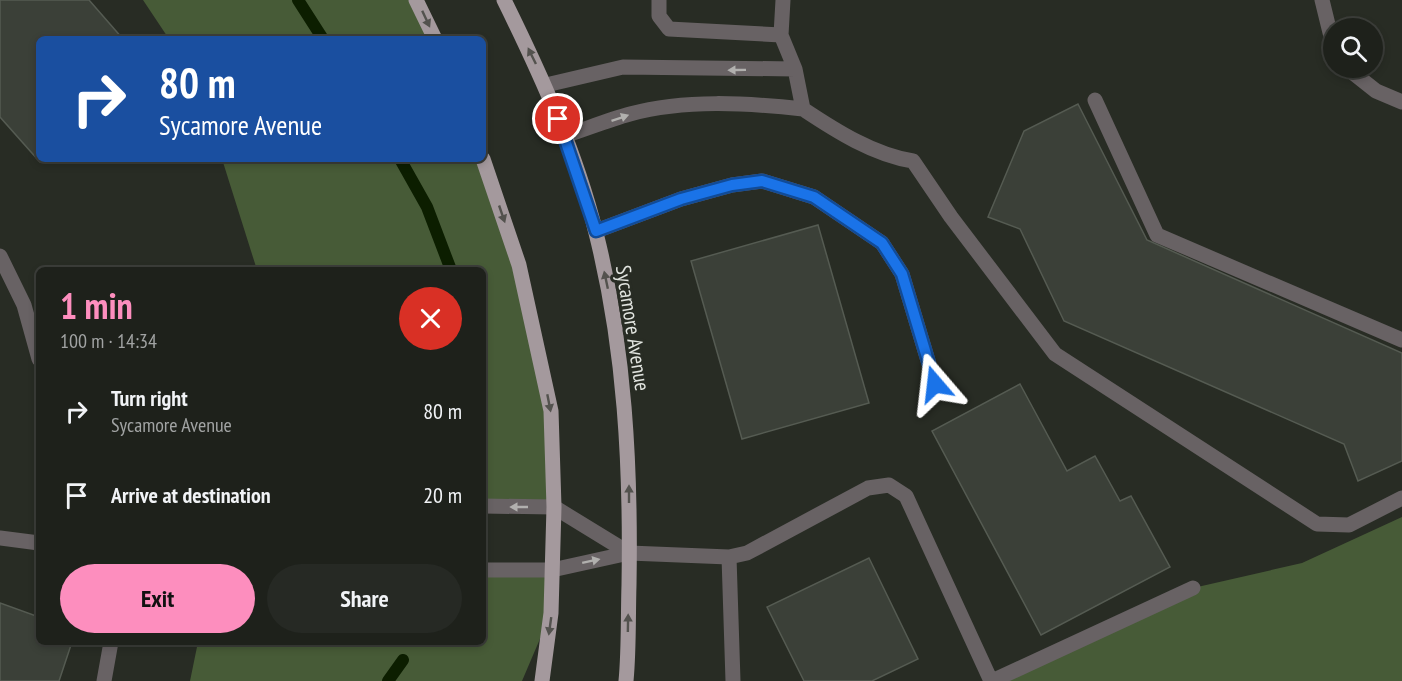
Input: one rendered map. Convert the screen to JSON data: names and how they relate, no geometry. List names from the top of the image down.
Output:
{
  "streets": {
    "main road": ["Sycamore Avenue"]
  },
  "page": {
    "turn": ["80 m", "Sycamore Avenue"],
    "heading": ["1 min", "100 m · 14:34"],
    "list": [
      {
        "name": "Turn right",
        "note": "Sycamore Avenue",
        "value": "80 m"
      },
      {
        "name": "Arrive at destination",
        "value": "20 m"
      }
    ],
    "buttons": ["Exit", "Share"]
  }
}
